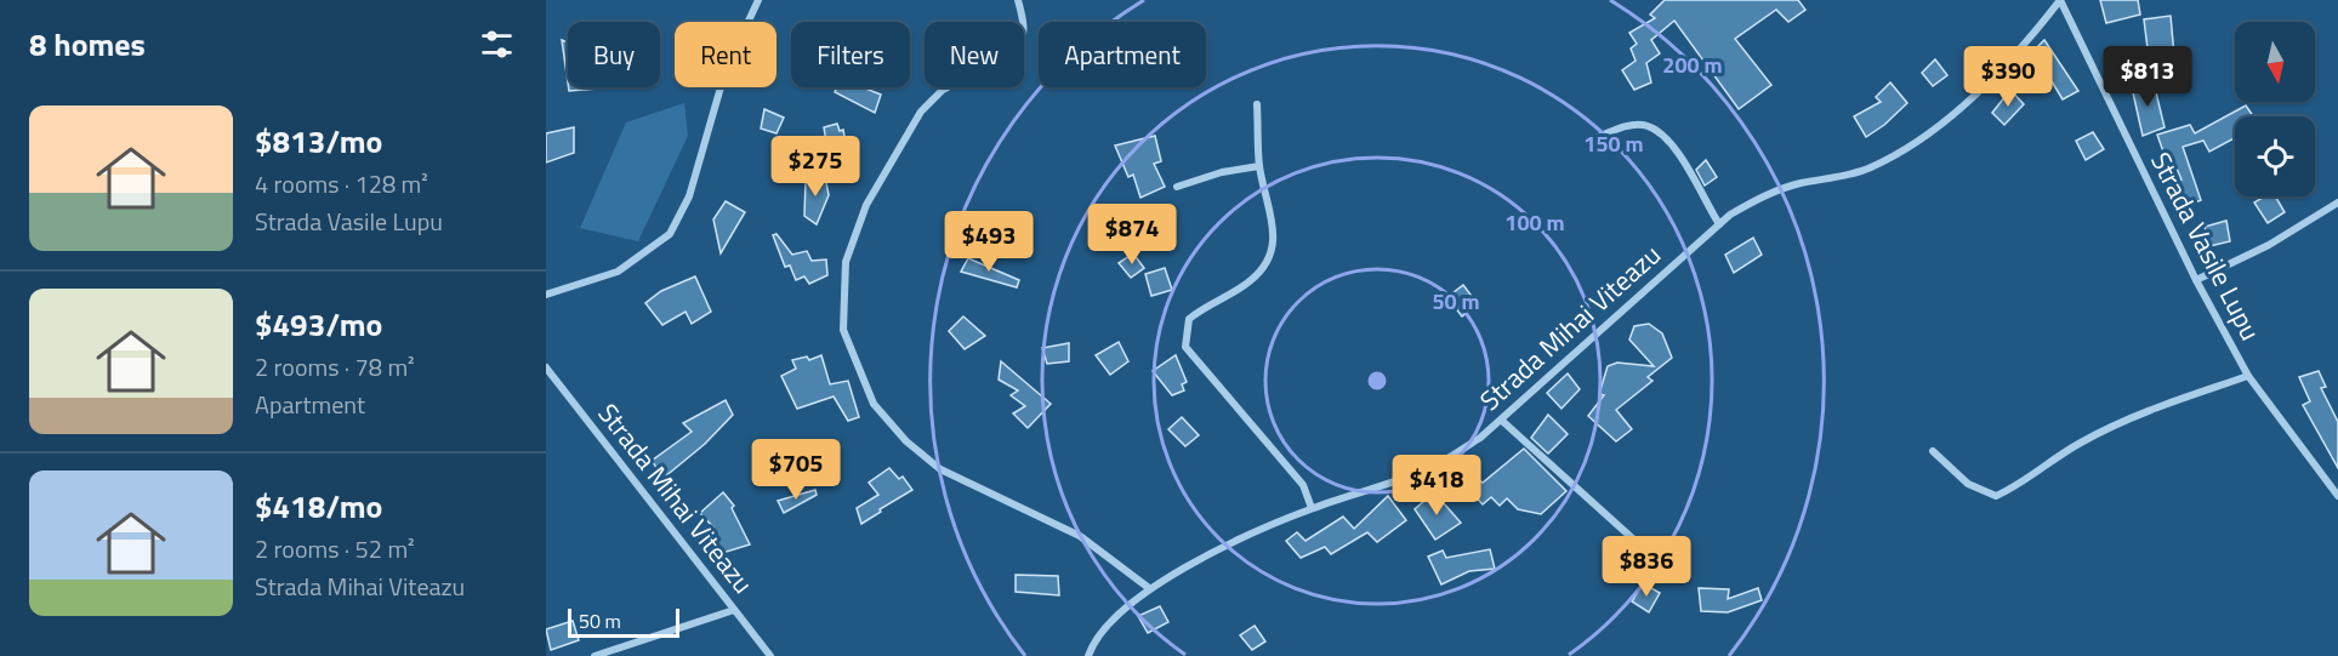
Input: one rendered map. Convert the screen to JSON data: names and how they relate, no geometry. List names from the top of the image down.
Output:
{
  "streets": {
    "street": ["Strada Vasile Lupu", "Strada Mihai Viteazu"]
  },
  "crossings": [
    ["Strada Vasile Lupu", "Strada Mihai Viteazu"]
  ],
  "scale_bar": "50 m",
  "north": "bottom",
  "page": {
    "heading": "8 homes",
    "chip": [
      "Buy",
      "Rent",
      "Filters",
      "New",
      "Apartment"
    ],
    "price": [
      "$390",
      "$813",
      "$275",
      "$874",
      "$493",
      "$705",
      "$418",
      "$836"
    ],
    "list": [
      {
        "name": "$813/mo",
        "note": "4 rooms · 128 m² · Strada Vasile Lupu"
      },
      {
        "name": "$493/mo",
        "note": "2 rooms · 78 m² · Apartment"
      },
      {
        "name": "$418/mo",
        "note": "2 rooms · 52 m² · Strada Mihai Viteazu"
      }
    ],
    "scale": "50 m"
  },
  "rings": [
    "200 m",
    "150 m",
    "100 m",
    "50 m"
  ]
}
